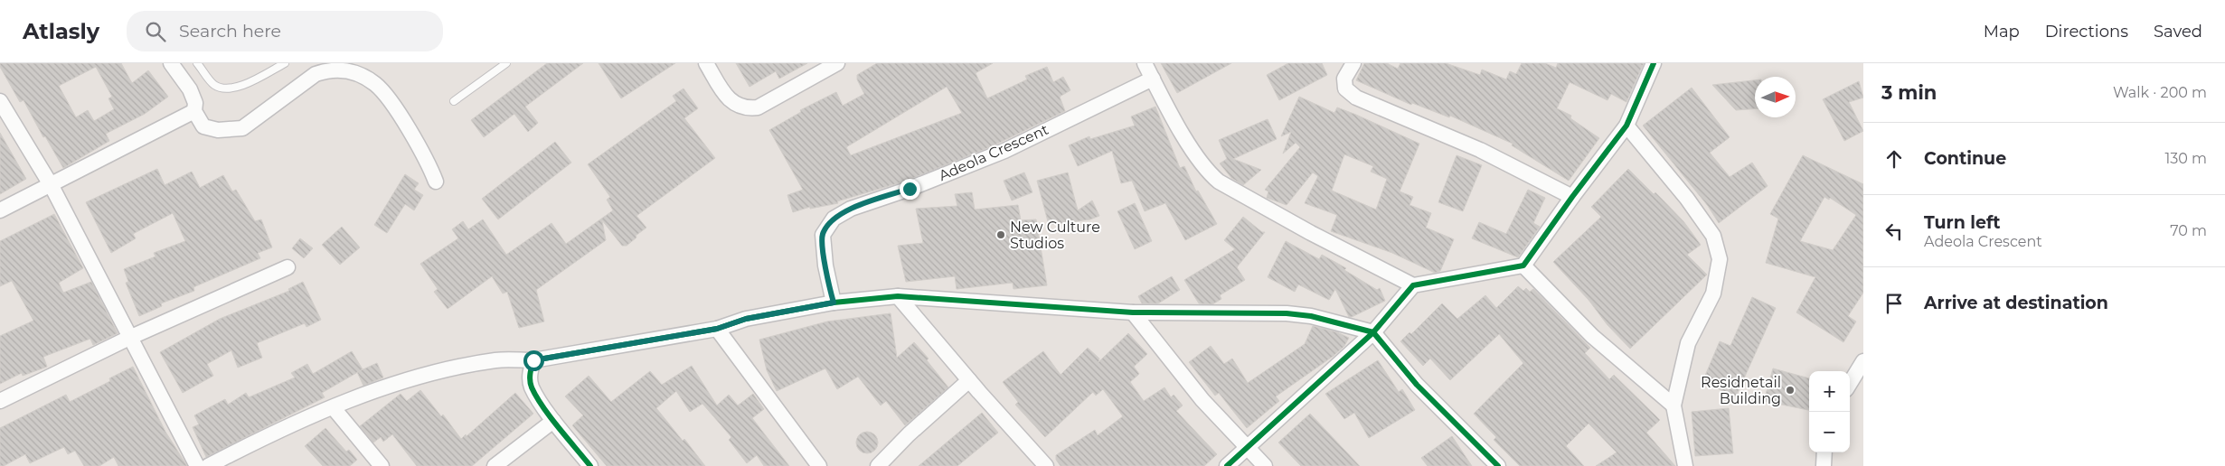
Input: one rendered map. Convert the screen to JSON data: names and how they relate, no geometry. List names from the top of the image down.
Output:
{
  "streets": {
    "street": ["Adeola Crescent"]
  },
  "places": ["New Culture Studios", "Residnetail Building"],
  "north": "right",
  "page": {
    "header": "Atlasly",
    "search": "Search here",
    "nav": ["Map", "Directions", "Saved"],
    "heading": ["3 min", "Walk · 200 m"],
    "list": [
      ["Continue", "130 m"],
      ["Turn left", "Adeola Crescent", "70 m"],
      "Arrive at destination"
    ],
    "map_buttons": ["+", "−"]
  }
}
